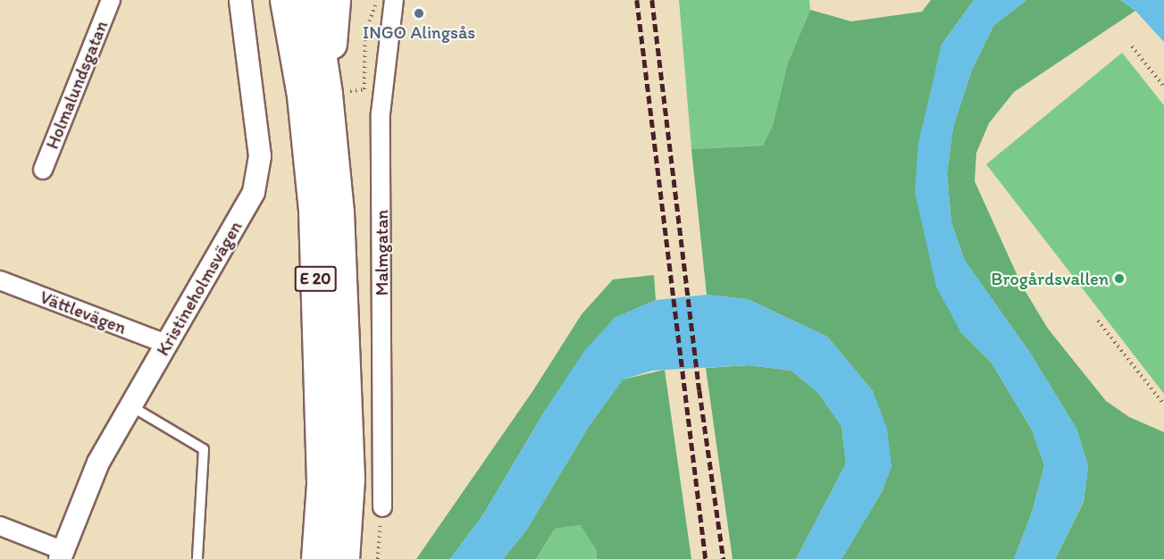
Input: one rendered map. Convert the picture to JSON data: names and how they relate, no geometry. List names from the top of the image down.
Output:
{
  "streets": {
    "highway": ["E 20"],
    "street": [
      "Holmalundsgatan",
      "Malmgatan",
      "Kristineholmsvägen",
      "Vättlevägen"
    ]
  },
  "crossings": [
    ["Kristineholmsvägen", "Vättlevägen"]
  ],
  "places": ["INGO Alingsås", "Brogårdsvallen"]
}
